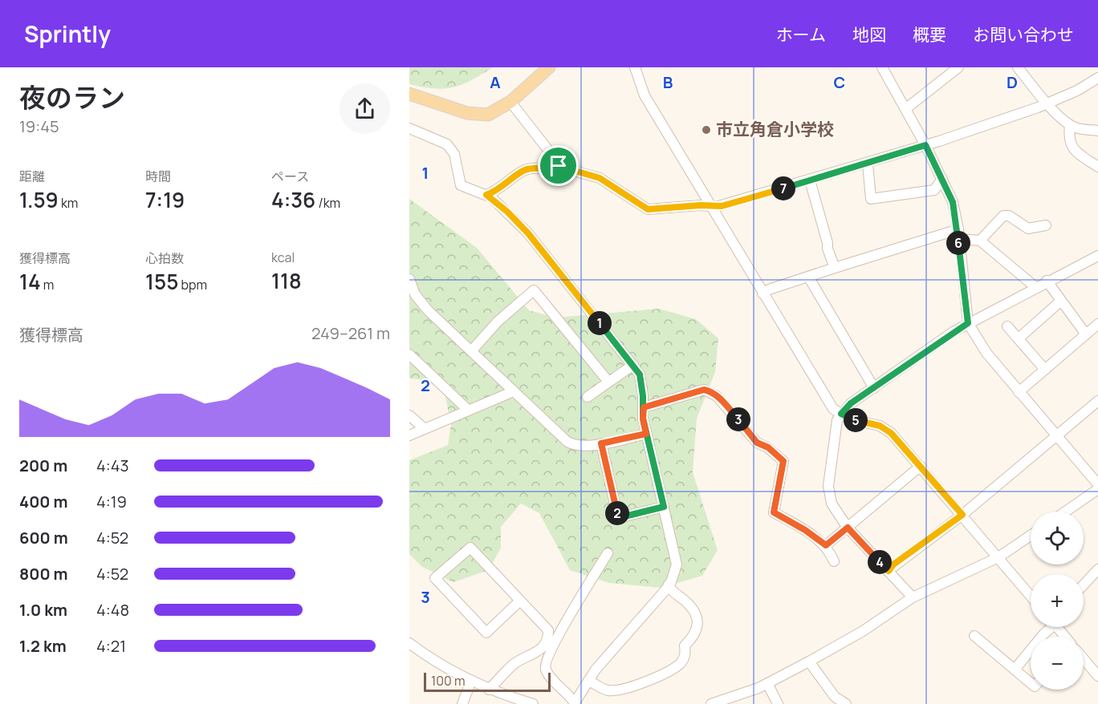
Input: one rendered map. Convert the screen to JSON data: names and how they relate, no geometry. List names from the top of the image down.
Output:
{
  "places": ["市立角倉小学校"],
  "scale_bar": "100 m",
  "page": {
    "header": "Sprintly",
    "nav": [
      "ホーム",
      "地図",
      "概要",
      "お問い合わせ"
    ],
    "heading": ["夜のラン", "19:45"],
    "stats": [
      ["距離", "1.59 km"],
      ["時間", "7:19"],
      ["ペース", "4:36 /km"],
      ["獲得標高", "14 m"],
      ["心拍数", "155 bpm"],
      ["kcal", "118"]
    ],
    "pins": [
      "7",
      "6",
      "1",
      "3",
      "5",
      "2",
      "4"
    ],
    "chart": ["獲得標高", "249–261 m"],
    "list": [
      {
        "name": "200 m",
        "note": "4:43"
      },
      {
        "name": "400 m",
        "note": "4:19"
      },
      {
        "name": "600 m",
        "note": "4:52"
      },
      {
        "name": "800 m",
        "note": "4:52"
      },
      {
        "name": "1.0 km",
        "note": "4:48"
      },
      {
        "name": "1.2 km",
        "note": "4:21"
      }
    ],
    "map_buttons": ["+", "−"],
    "scale": "100 m"
  },
  "grid": {
    "columns": [
      "A",
      "B",
      "C",
      "D"
    ],
    "rows": ["1", "2", "3"]
  }
}
